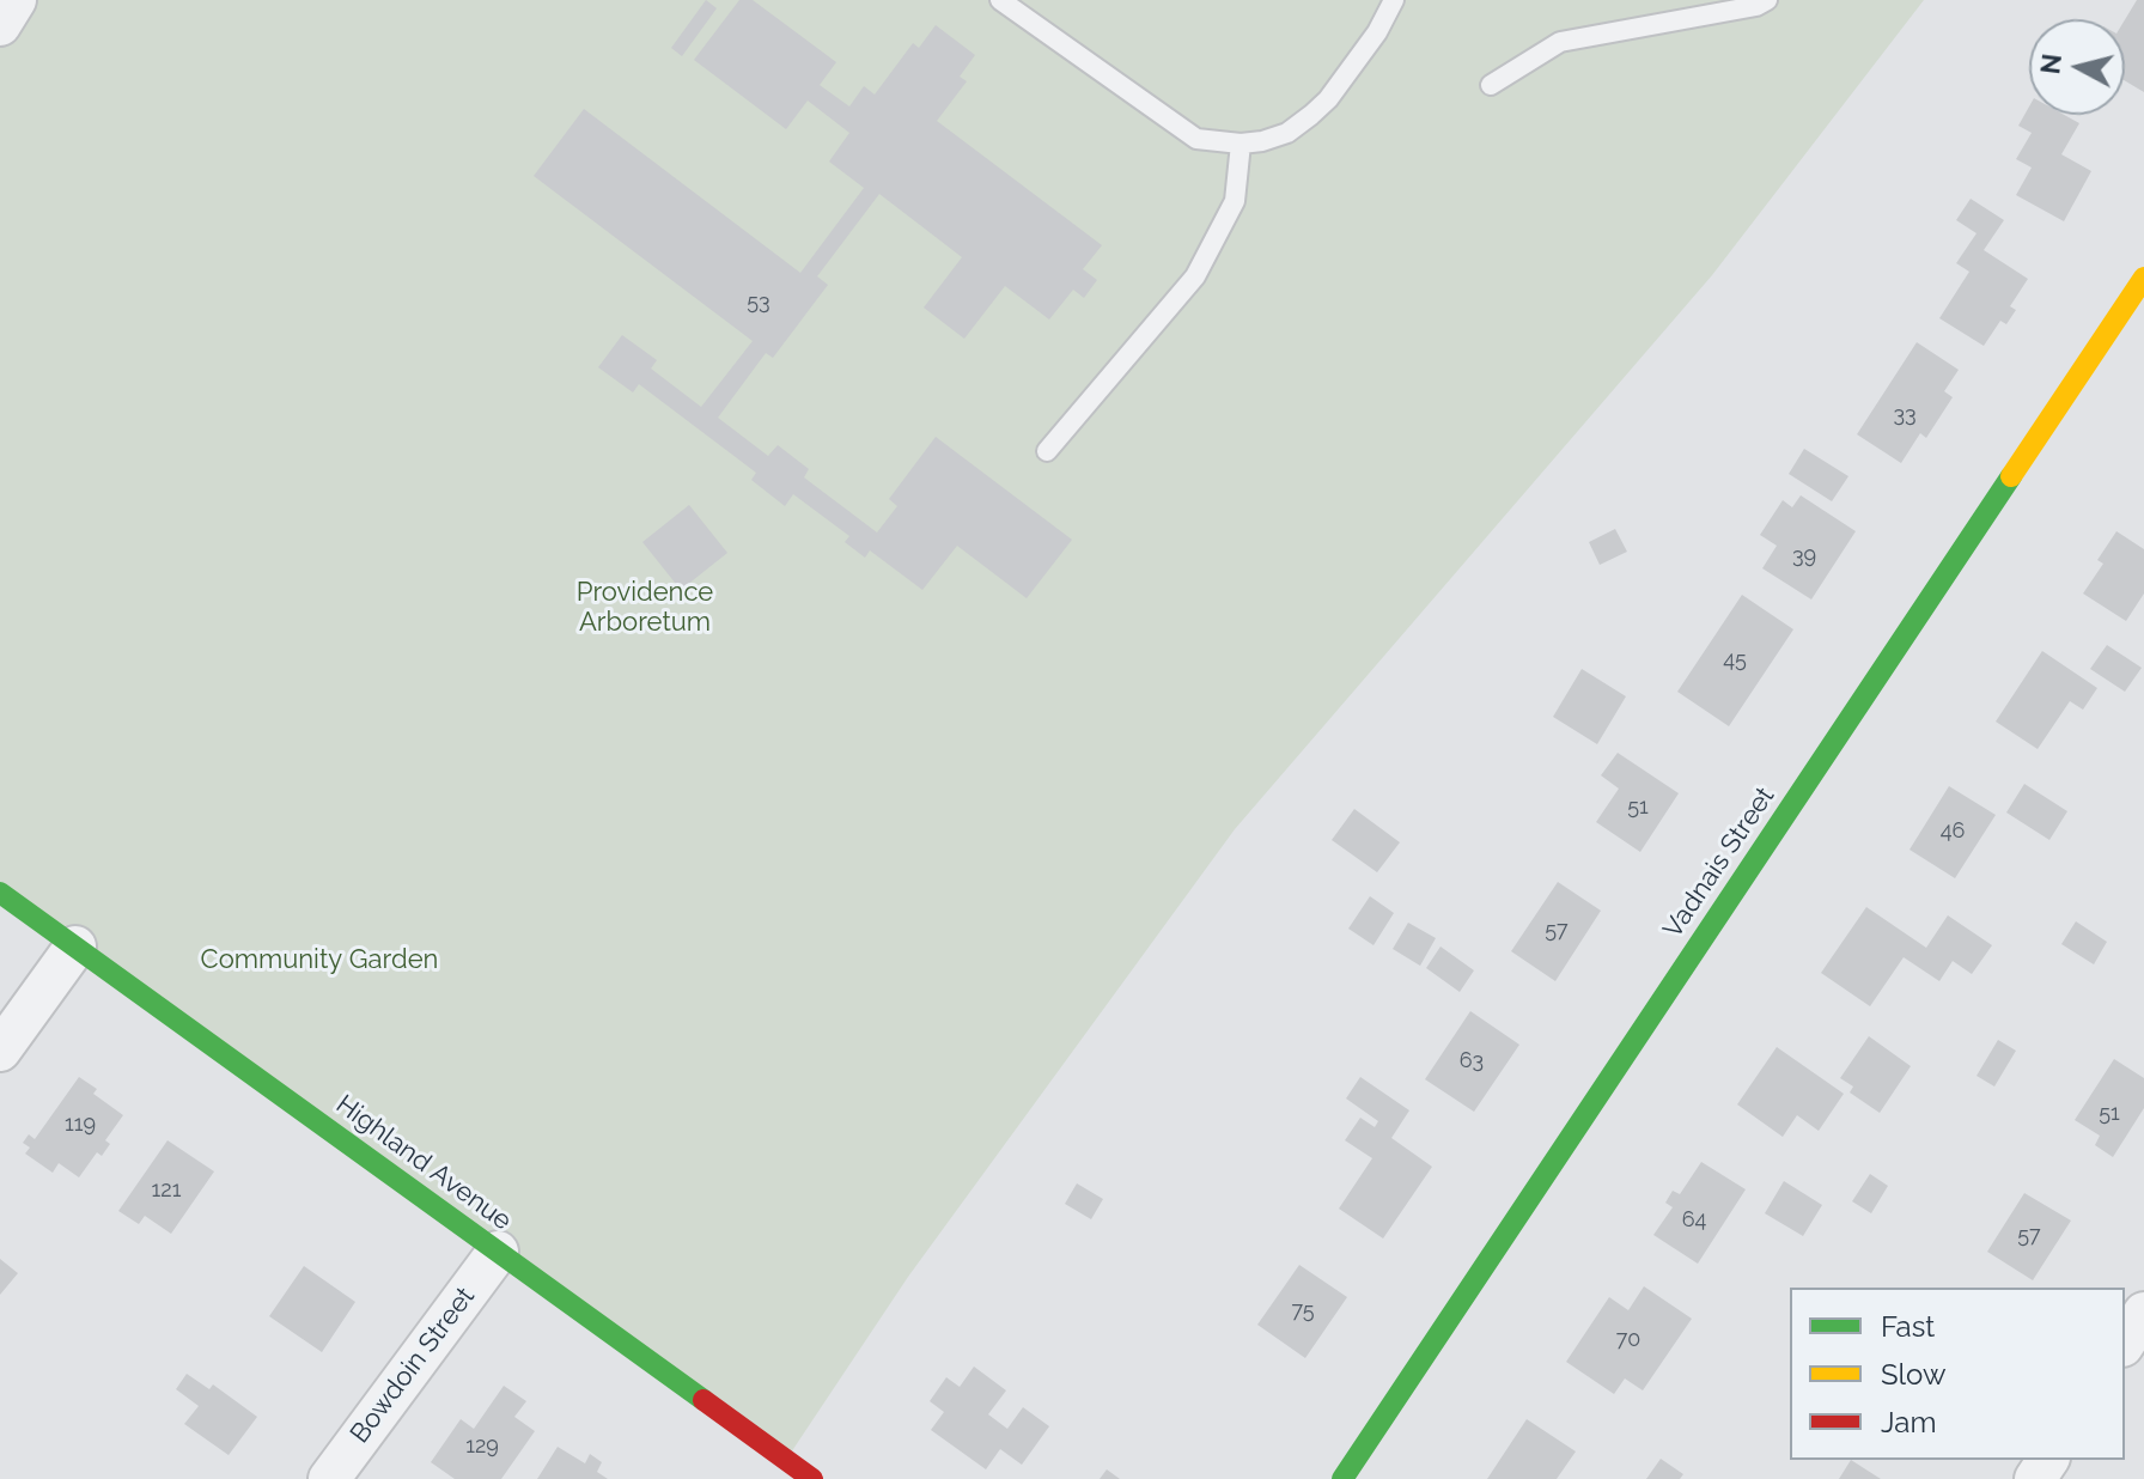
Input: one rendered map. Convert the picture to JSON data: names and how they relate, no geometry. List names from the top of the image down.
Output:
{
  "streets": {
    "street": ["Vadnais Street", "Highland Avenue", "Bowdoin Street"]
  },
  "crossings": [
    ["Highland Avenue", "Bowdoin Street"]
  ],
  "parks": ["Providence Arboretum", "Community Garden"],
  "house_numbers": [
    "53",
    "33",
    "39",
    "45",
    "51",
    "46",
    "57",
    "63",
    "51",
    "119",
    "121",
    "64",
    "57",
    "75",
    "70",
    "129"
  ],
  "legend": ["Fast", "Slow", "Jam"],
  "north": "left"
}
